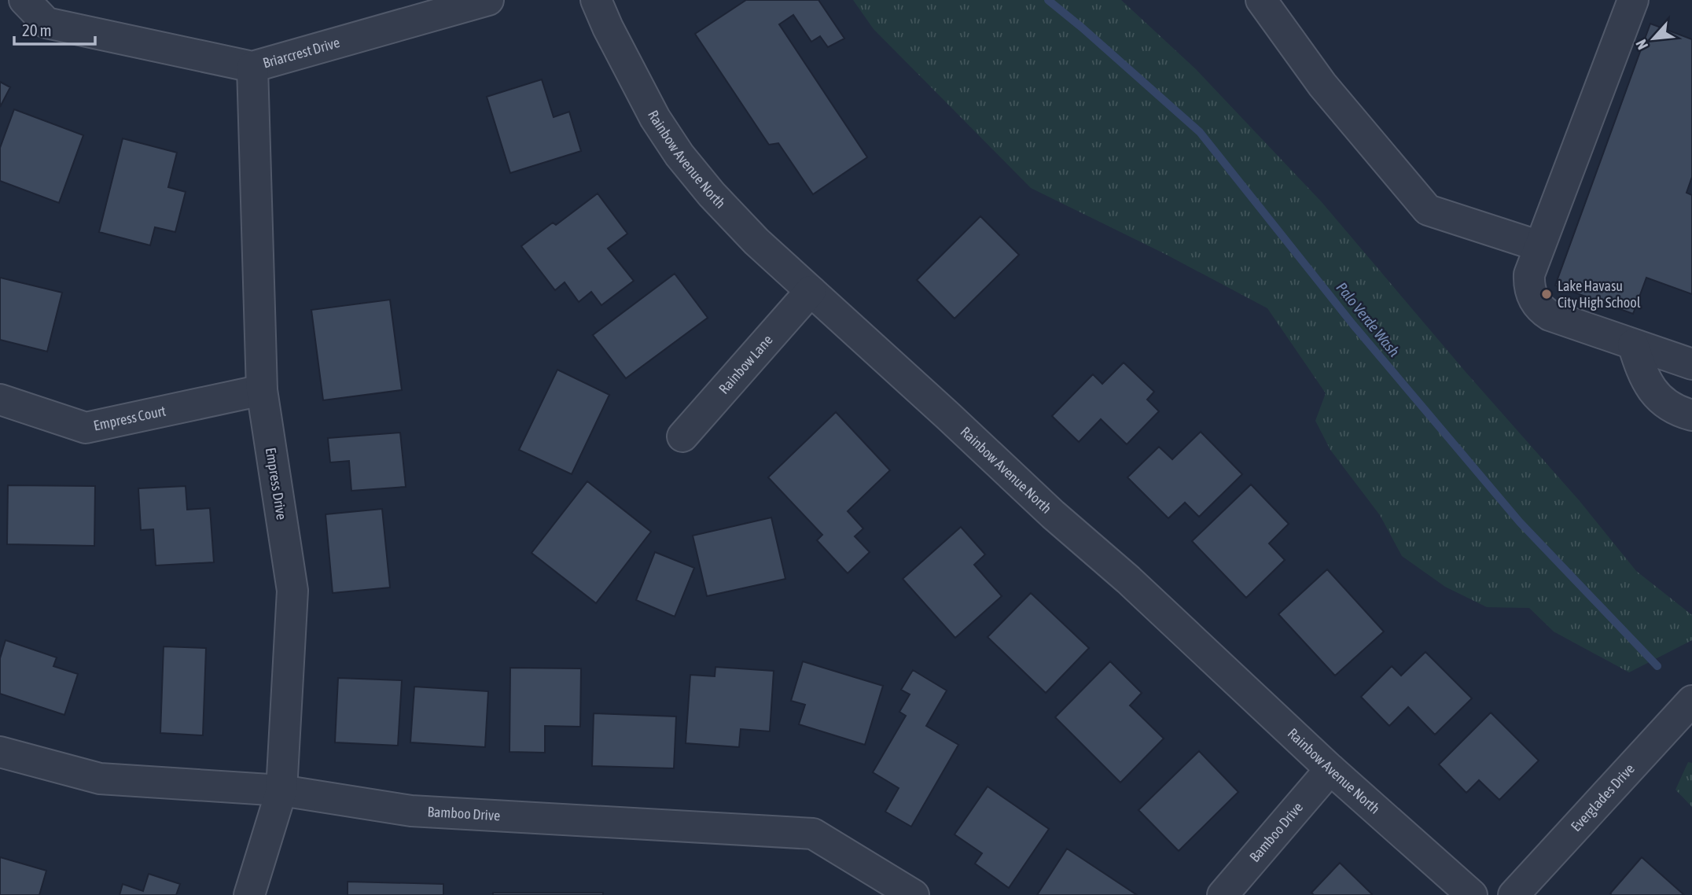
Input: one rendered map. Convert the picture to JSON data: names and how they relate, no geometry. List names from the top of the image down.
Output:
{
  "streets": {
    "street": [
      "Briarcrest Drive",
      "Rainbow Avenue North",
      "Rainbow Lane",
      "Empress Court",
      "Empress Drive",
      "Everglades Drive",
      "Bamboo Drive"
    ]
  },
  "crossings": [
    ["Briarcrest Drive", "Empress Drive"],
    ["Rainbow Avenue North", "Rainbow Lane"],
    ["Rainbow Avenue North", "Bamboo Drive"],
    ["Empress Court", "Empress Drive"],
    ["Empress Drive", "Bamboo Drive"]
  ],
  "water": ["Palo Verde Wash"],
  "places": ["Lake Havasu City High School"],
  "scale_bar": "20 m",
  "north": "bottom left"
}
